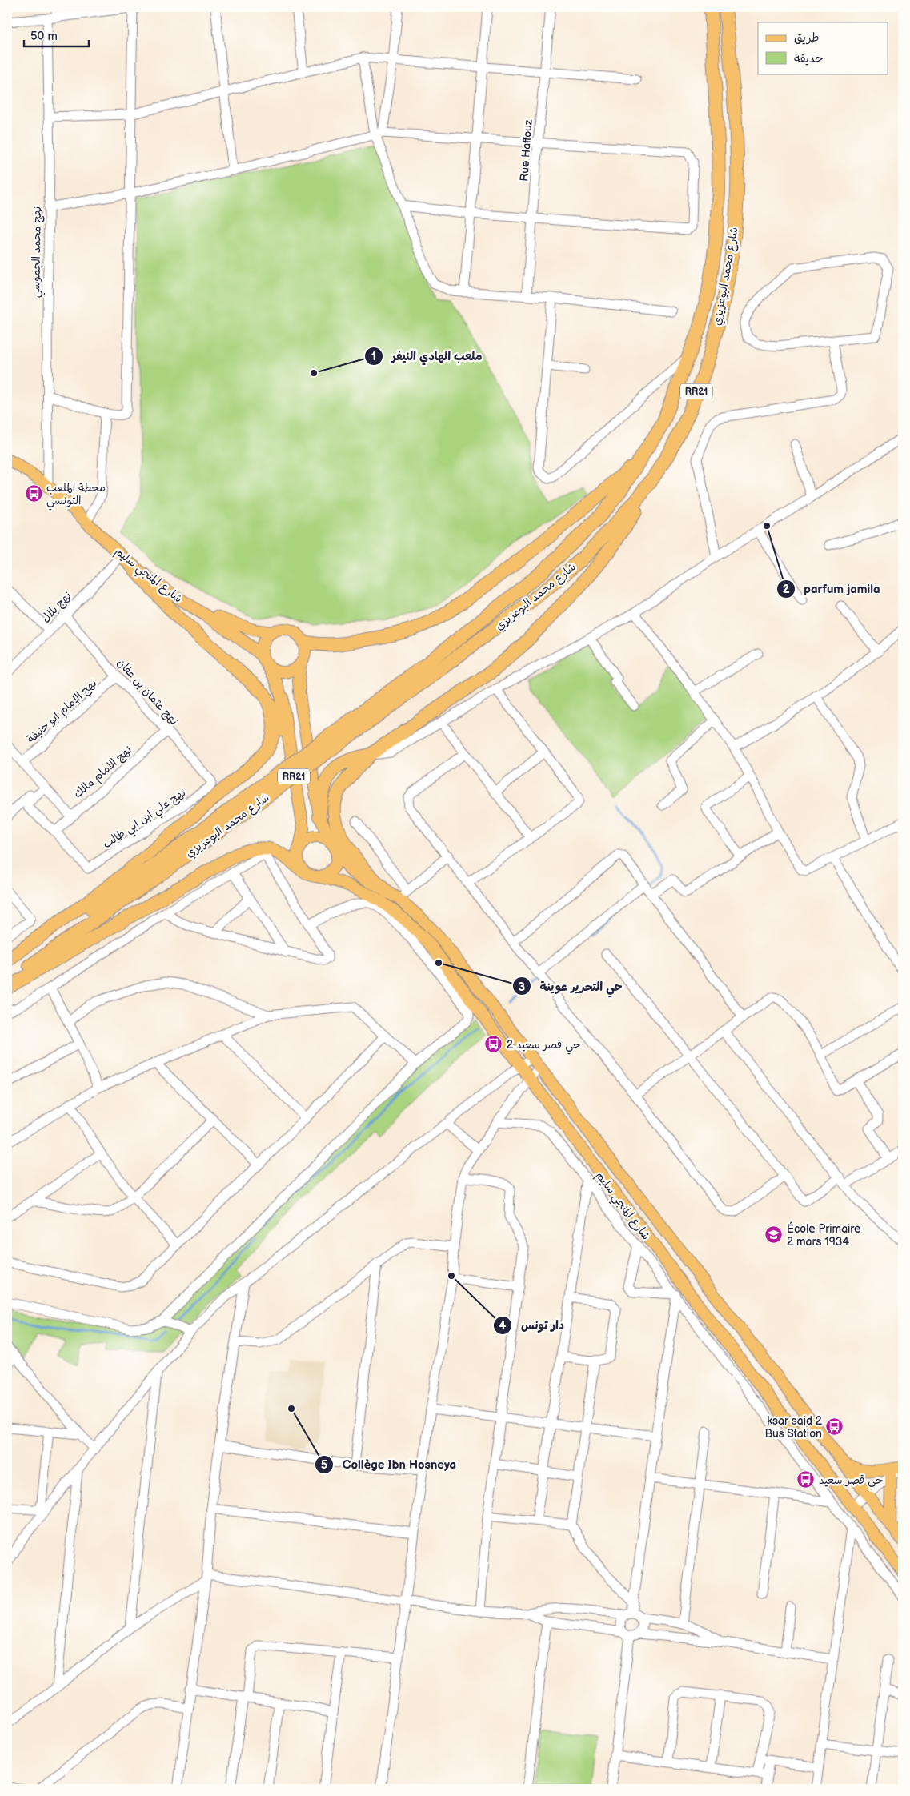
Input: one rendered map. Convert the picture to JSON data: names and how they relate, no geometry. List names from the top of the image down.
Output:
{
  "streets": {
    "highway": ["شارع محمد البوعزيزي", "RR21"],
    "main road": ["شارع المنجي سليم"],
    "street": [
      "Rue Haffouz",
      "نهج محمد الجموسي",
      "نهج بلال",
      "نهج عثمان بن عفان",
      "نهج الإمام ابو حنيفة",
      "نهج الامام مالك",
      "نهج علي ابن ابي طالب"
    ]
  },
  "crossings": [
    ["نهج محمد الجموسي", "شارع المنجي سليم"],
    ["شارع المنجي سليم", "نهج بلال"],
    ["نهج بلال", "نهج عثمان بن عفان"],
    ["نهج عثمان بن عفان", "نهج الإمام ابو حنيفة"],
    ["نهج عثمان بن عفان", "نهج الامام مالك"],
    ["نهج عثمان بن عفان", "نهج علي ابن ابي طالب"],
    ["نهج الامام مالك", "نهج علي ابن ابي طالب"]
  ],
  "places": {
    "other": [
      "ملعب الهادي النيفر",
      "parfum jamila",
      "حي التحرير عوينة",
      "دار تونس",
      "Collège Ibn Hosneya"
    ],
    "bus stop": [
      "محطة الملعب التونسي",
      "2 حي قصر سعيد",
      "ksar said 2 Bus Station",
      "حي قصر سعيد"
    ],
    "school or university": ["École Primaire 2 mars 1934"]
  },
  "legend": ["طريق", "حديقة"],
  "scale_bar": "50 m"
}
